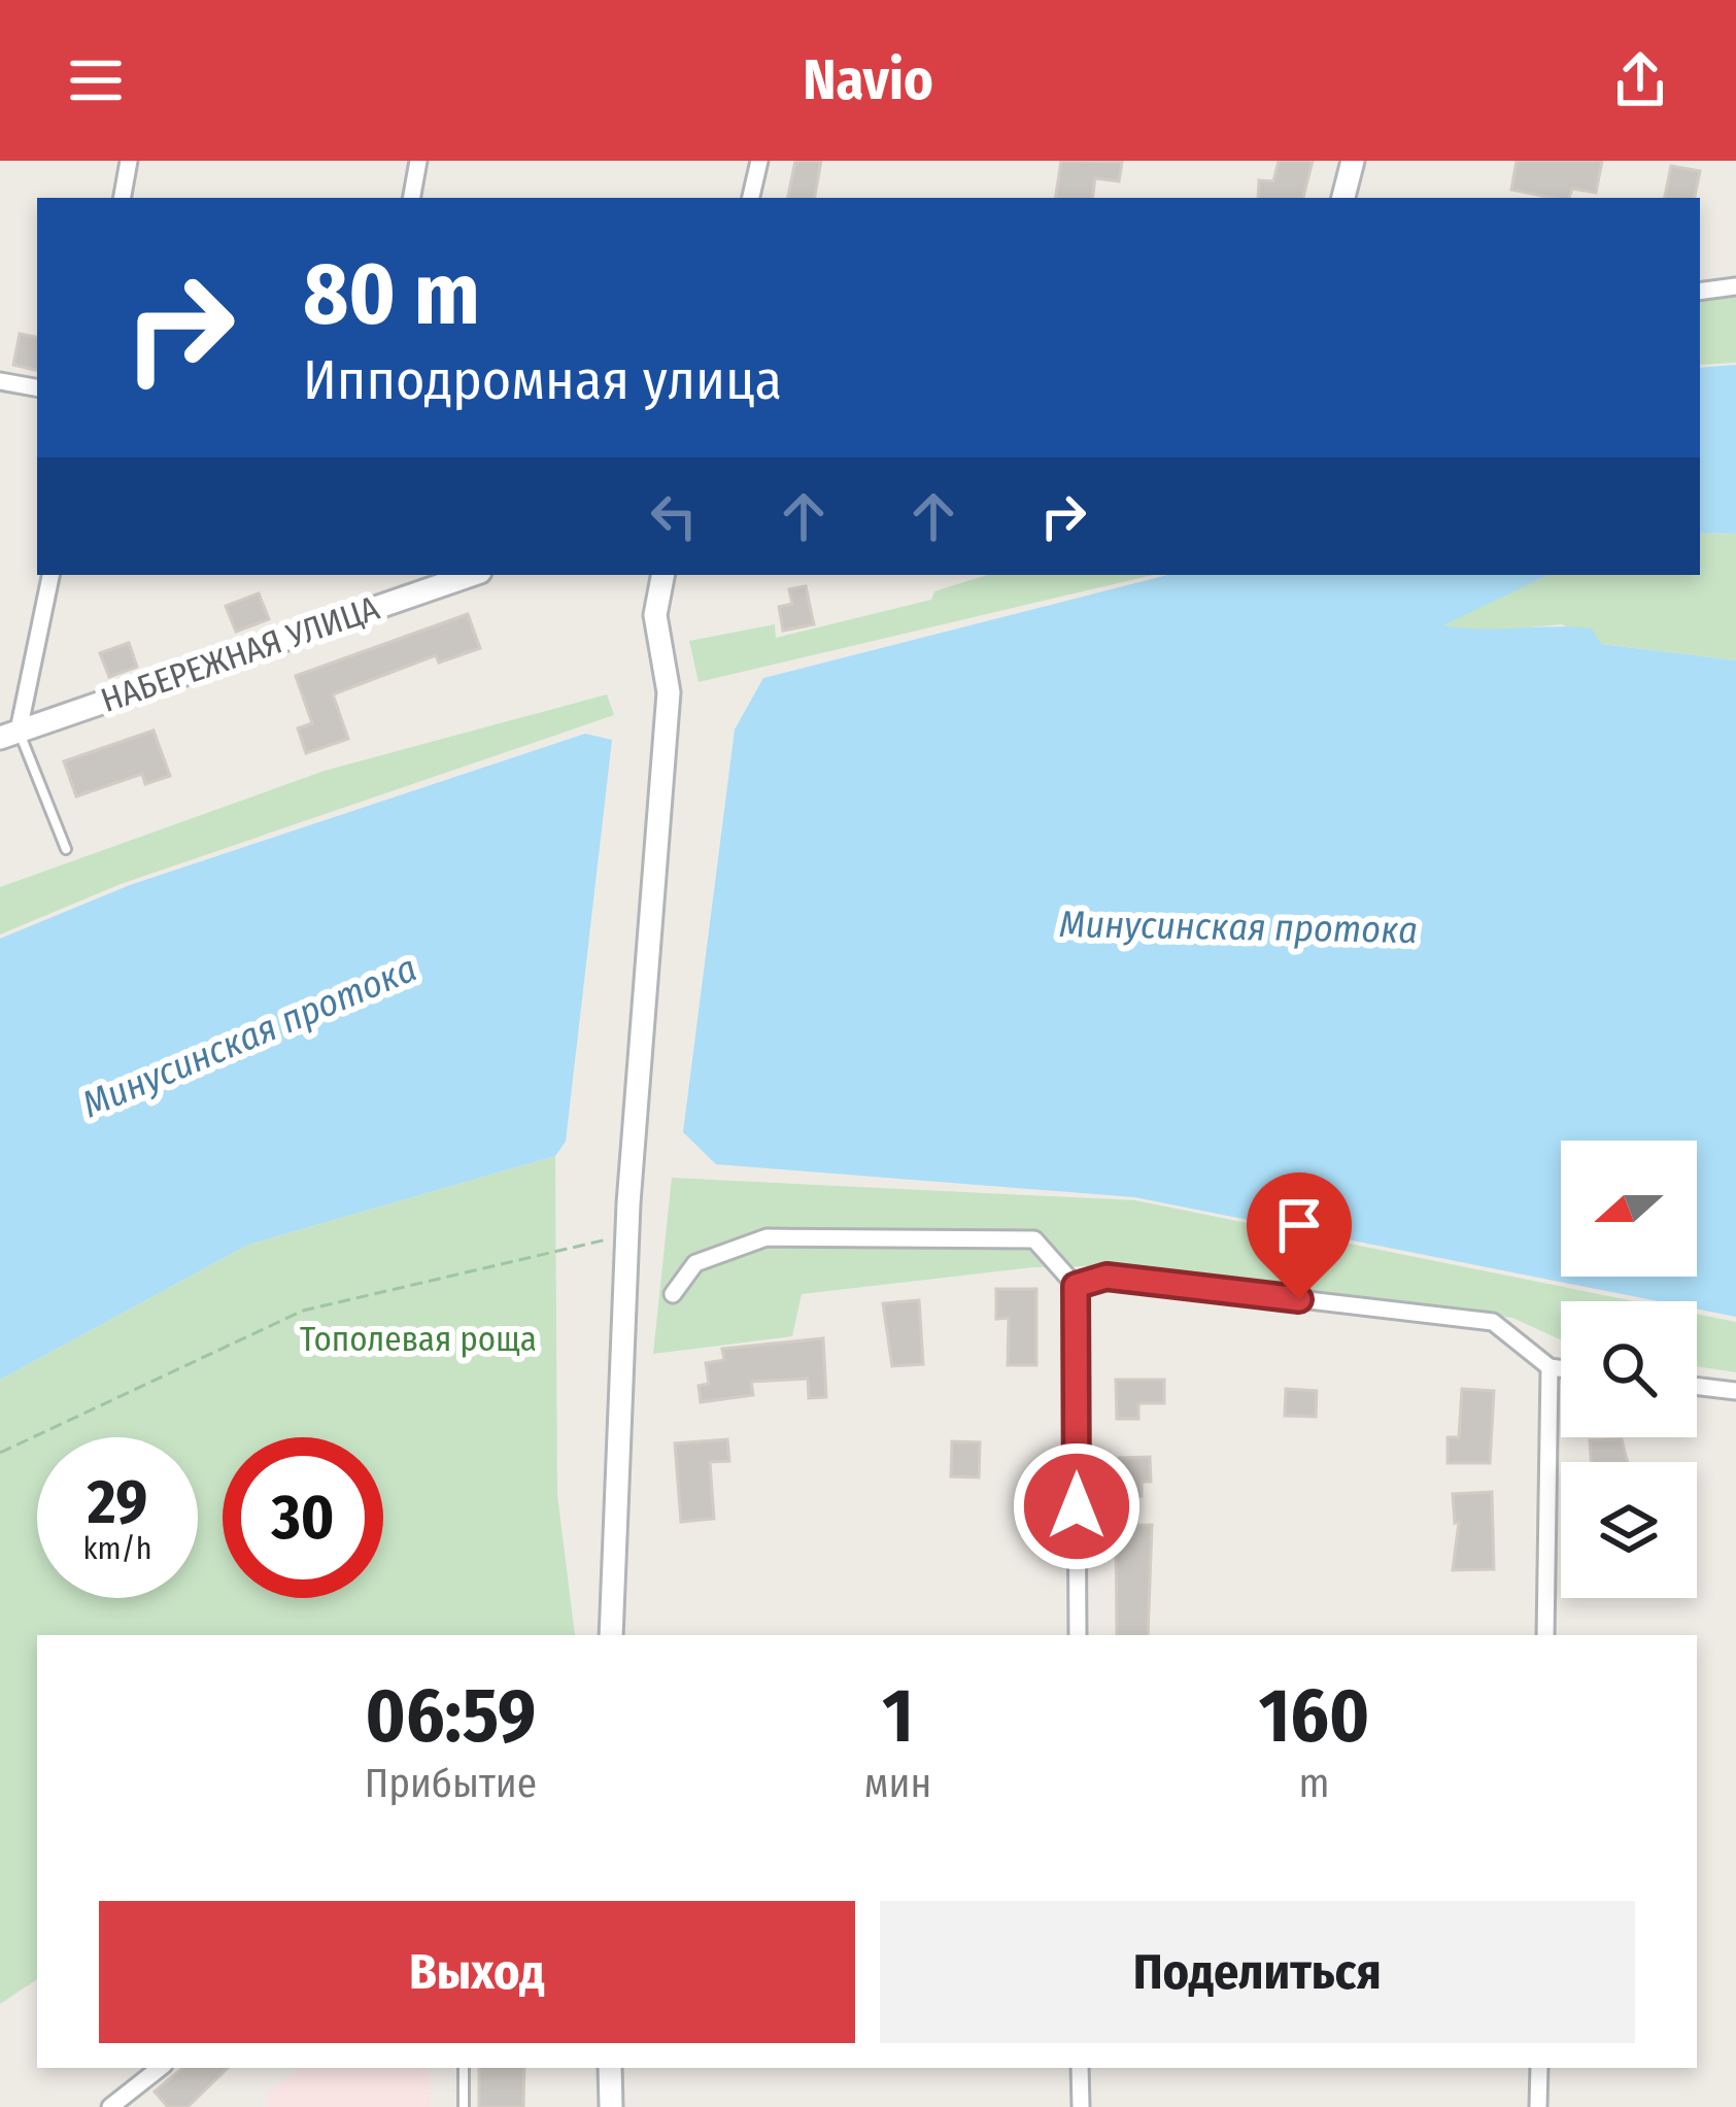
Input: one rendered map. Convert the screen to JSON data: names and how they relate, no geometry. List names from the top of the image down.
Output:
{
  "streets": {
    "street": ["НАБЕРЕЖНАЯ УЛИЦА"]
  },
  "water": ["Минусинская протока"],
  "parks": ["Тополевая роща"],
  "north": "left",
  "page": {
    "header": "Navio",
    "turn": ["80 m", "Ипподромная улица"],
    "speed": "29 km/h",
    "limit": "30",
    "eta": [
      "06:59",
      "Прибытие",
      "1",
      "мин",
      "160",
      "m"
    ],
    "buttons": ["Выход", "Поделиться"]
  }
}
